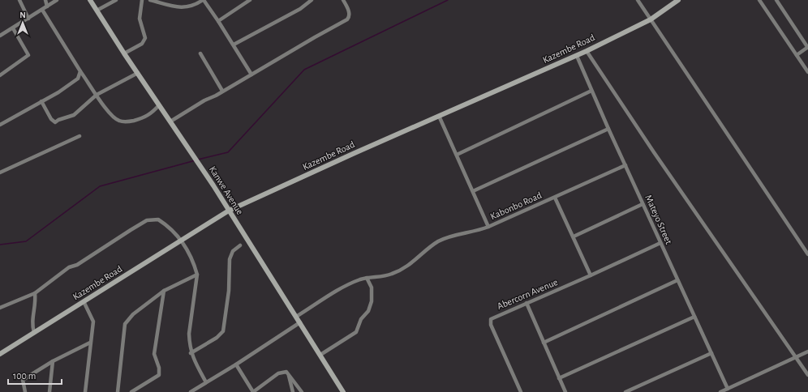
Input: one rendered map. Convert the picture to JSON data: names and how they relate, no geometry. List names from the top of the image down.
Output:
{
  "streets": {
    "main road": ["Kazembe Road", "Kanwe Avenue"],
    "street": ["Kabonbo Road", "Mateyo Street", "Abercorn Avenue"]
  },
  "crossings": [
    ["Kazembe Road", "Kanwe Avenue"],
    ["Kazembe Road", "Kabonbo Road"],
    ["Kazembe Road", "Mateyo Street"],
    ["Kabonbo Road", "Mateyo Street"],
    ["Mateyo Street", "Abercorn Avenue"]
  ],
  "scale_bar": "100 m",
  "north": "top"
}
